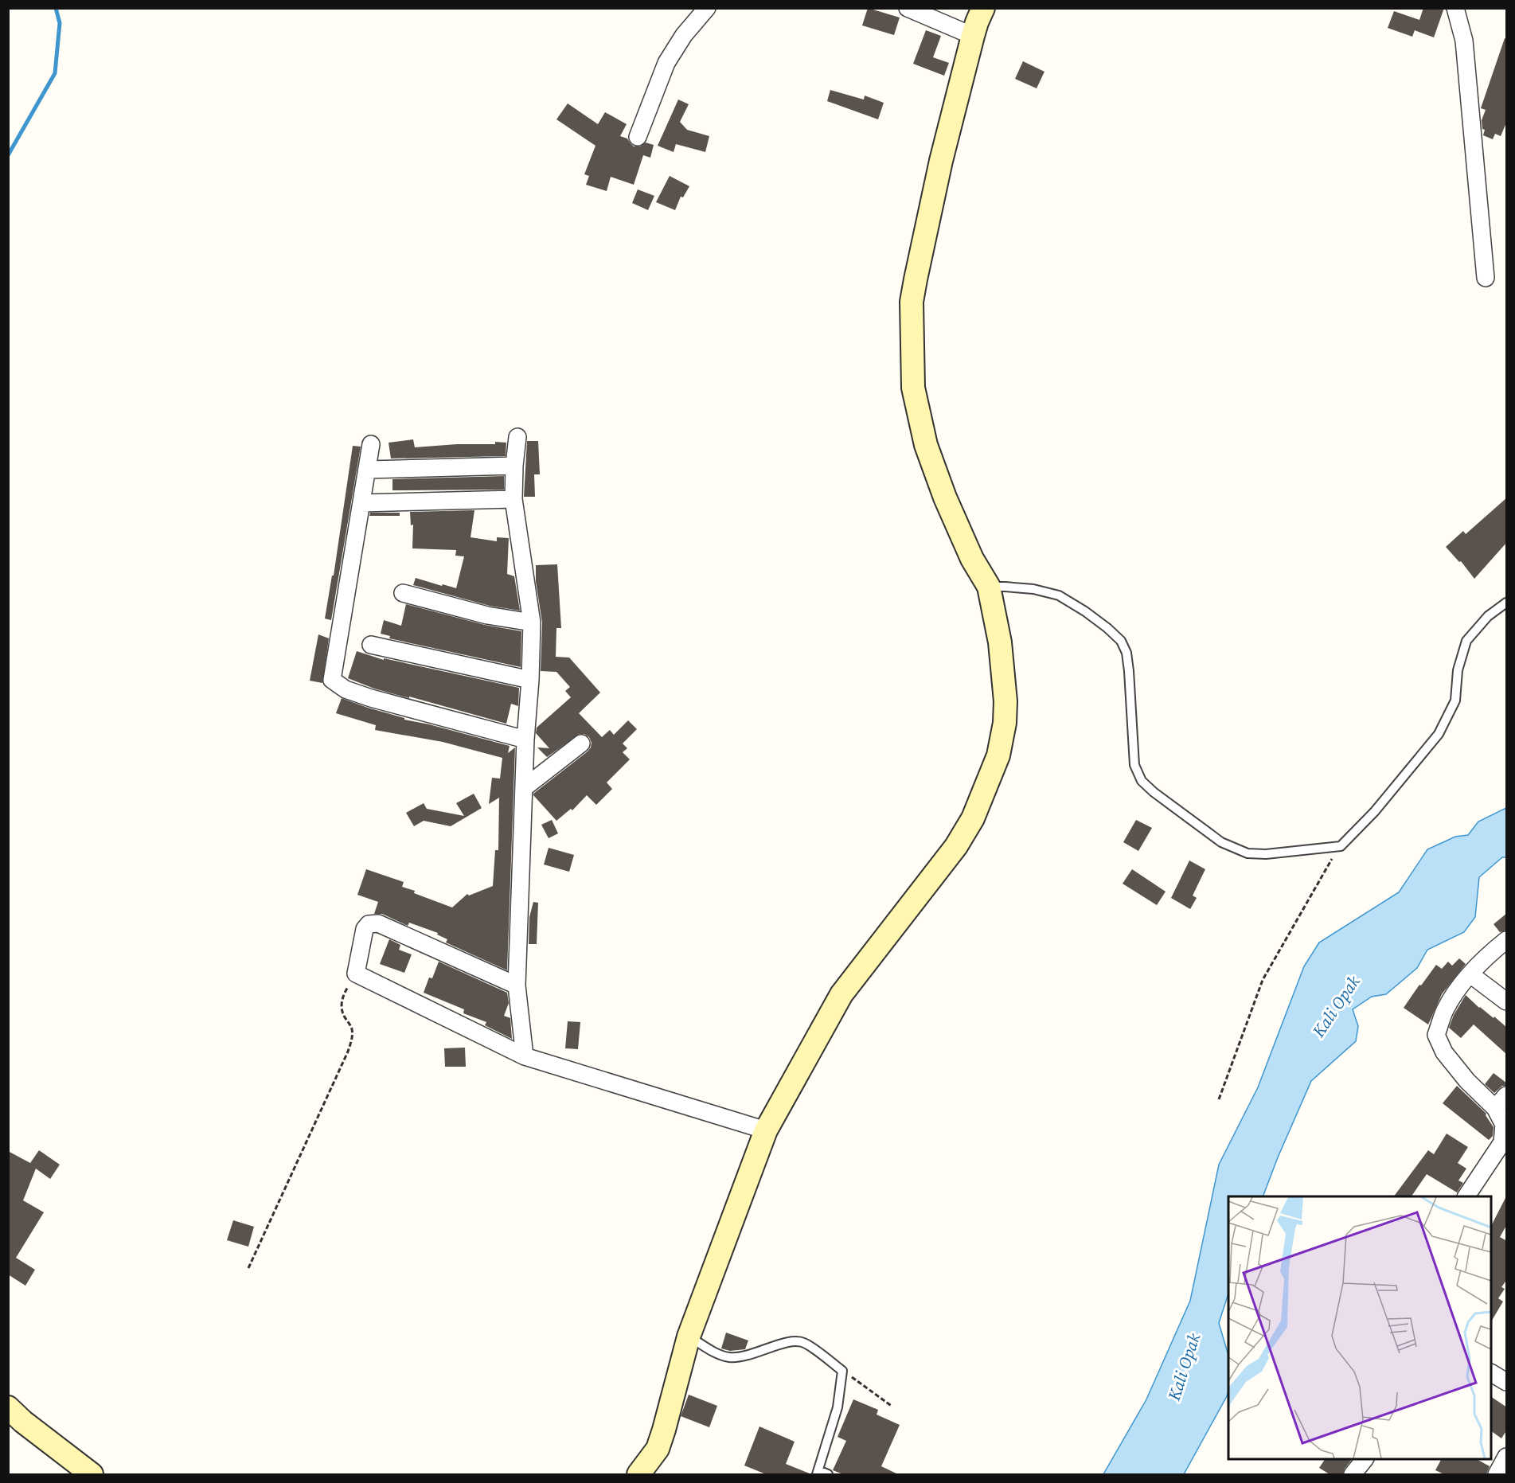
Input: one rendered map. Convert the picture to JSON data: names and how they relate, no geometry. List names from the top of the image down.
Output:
{
  "water": ["Kali Opak"]
}
